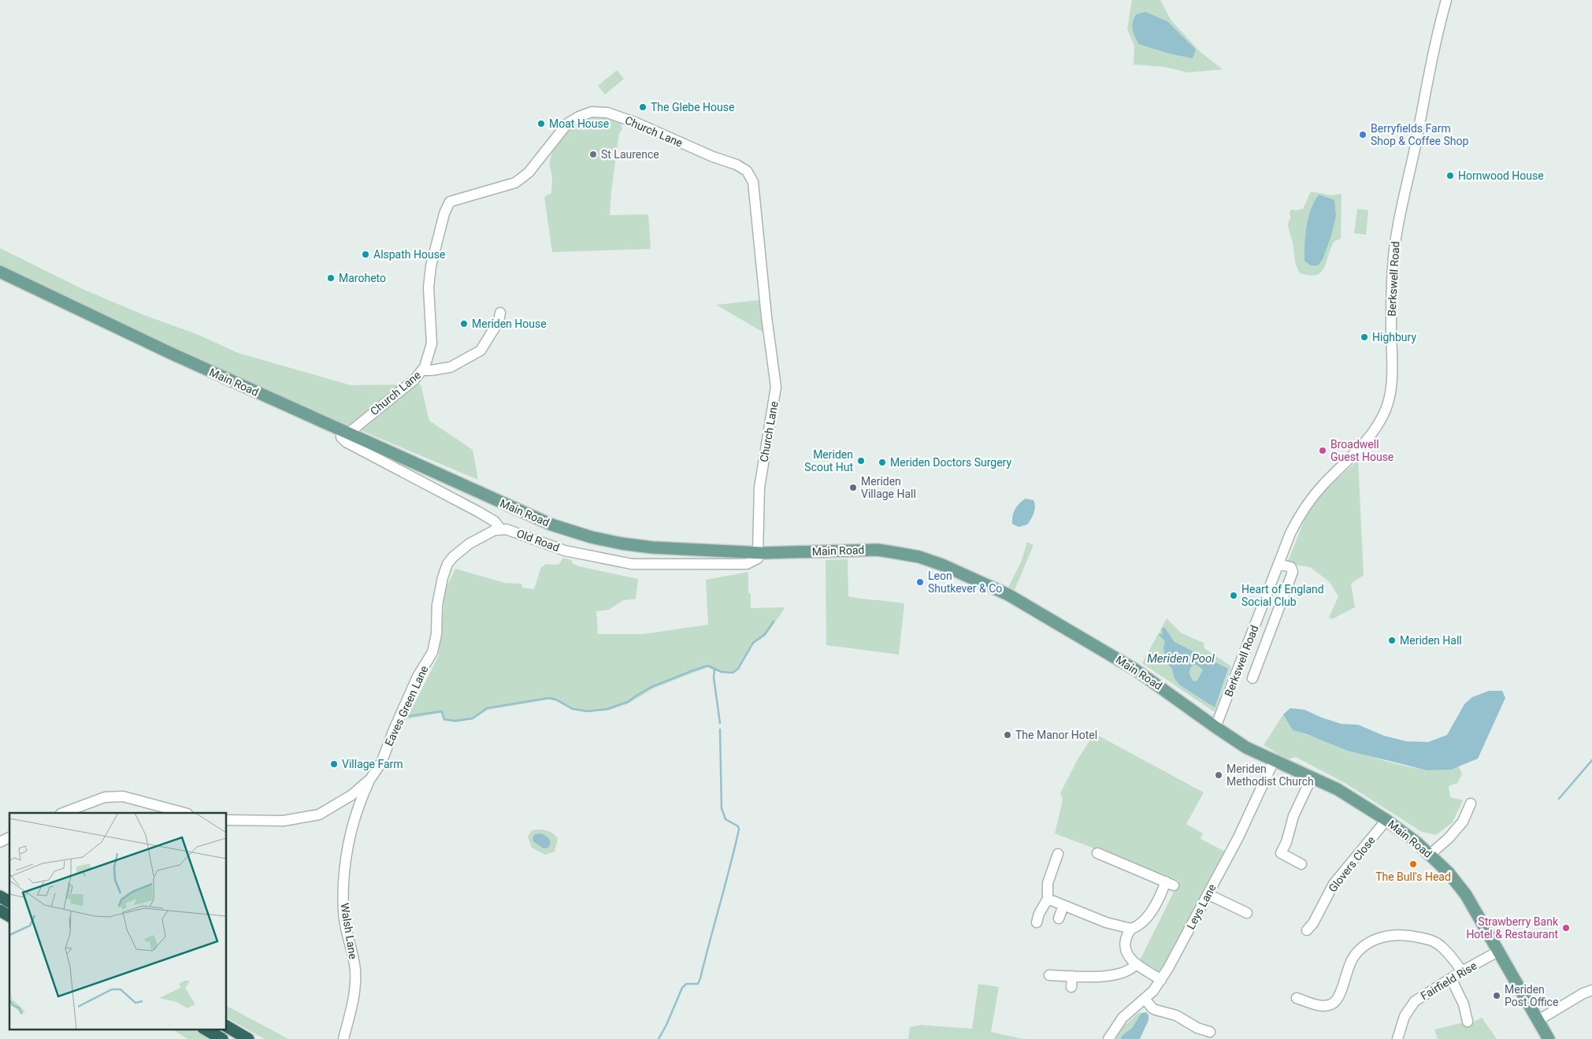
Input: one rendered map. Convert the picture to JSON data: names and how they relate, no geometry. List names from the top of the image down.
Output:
{
  "streets": {
    "main road": ["Main Road"],
    "street": [
      "Church Lane",
      "Berkswell Road",
      "Old Road",
      "Eaves Green Lane",
      "Glovers Close",
      "Leys Lane",
      "Walsh Lane",
      "Fairfield Rise"
    ]
  },
  "crossings": [
    ["Church Lane", "Main Road"],
    ["Church Lane", "Old Road"],
    ["Berkswell Road", "Main Road"],
    ["Main Road", "Old Road"],
    ["Main Road", "Glovers Close"],
    ["Main Road", "Leys Lane"],
    ["Main Road", "Fairfield Rise"],
    ["Old Road", "Eaves Green Lane"],
    ["Eaves Green Lane", "Walsh Lane"]
  ],
  "water": ["Meriden Pool"],
  "places": [
    "The Glebe House",
    "Moat House",
    "Berryfields Farm Shop & Coffee Shop",
    "St Laurence",
    "Hornwood House",
    "Alspath House",
    "Maroheto",
    "Meriden House",
    "Highbury",
    "Broadwell Guest House",
    "Meriden Scout Hut",
    "Meriden Doctors Surgery",
    "Meriden Village Hall",
    "Leon Shutkever & Co",
    "Heart of England Social Club",
    "Meriden Hall",
    "The Manor Hotel",
    "Village Farm",
    "Meriden Methodist Church",
    "The Bull's Head",
    "Strawberry Bank Hotel & Restaurant",
    "Meriden Post Office"
  ]
}
